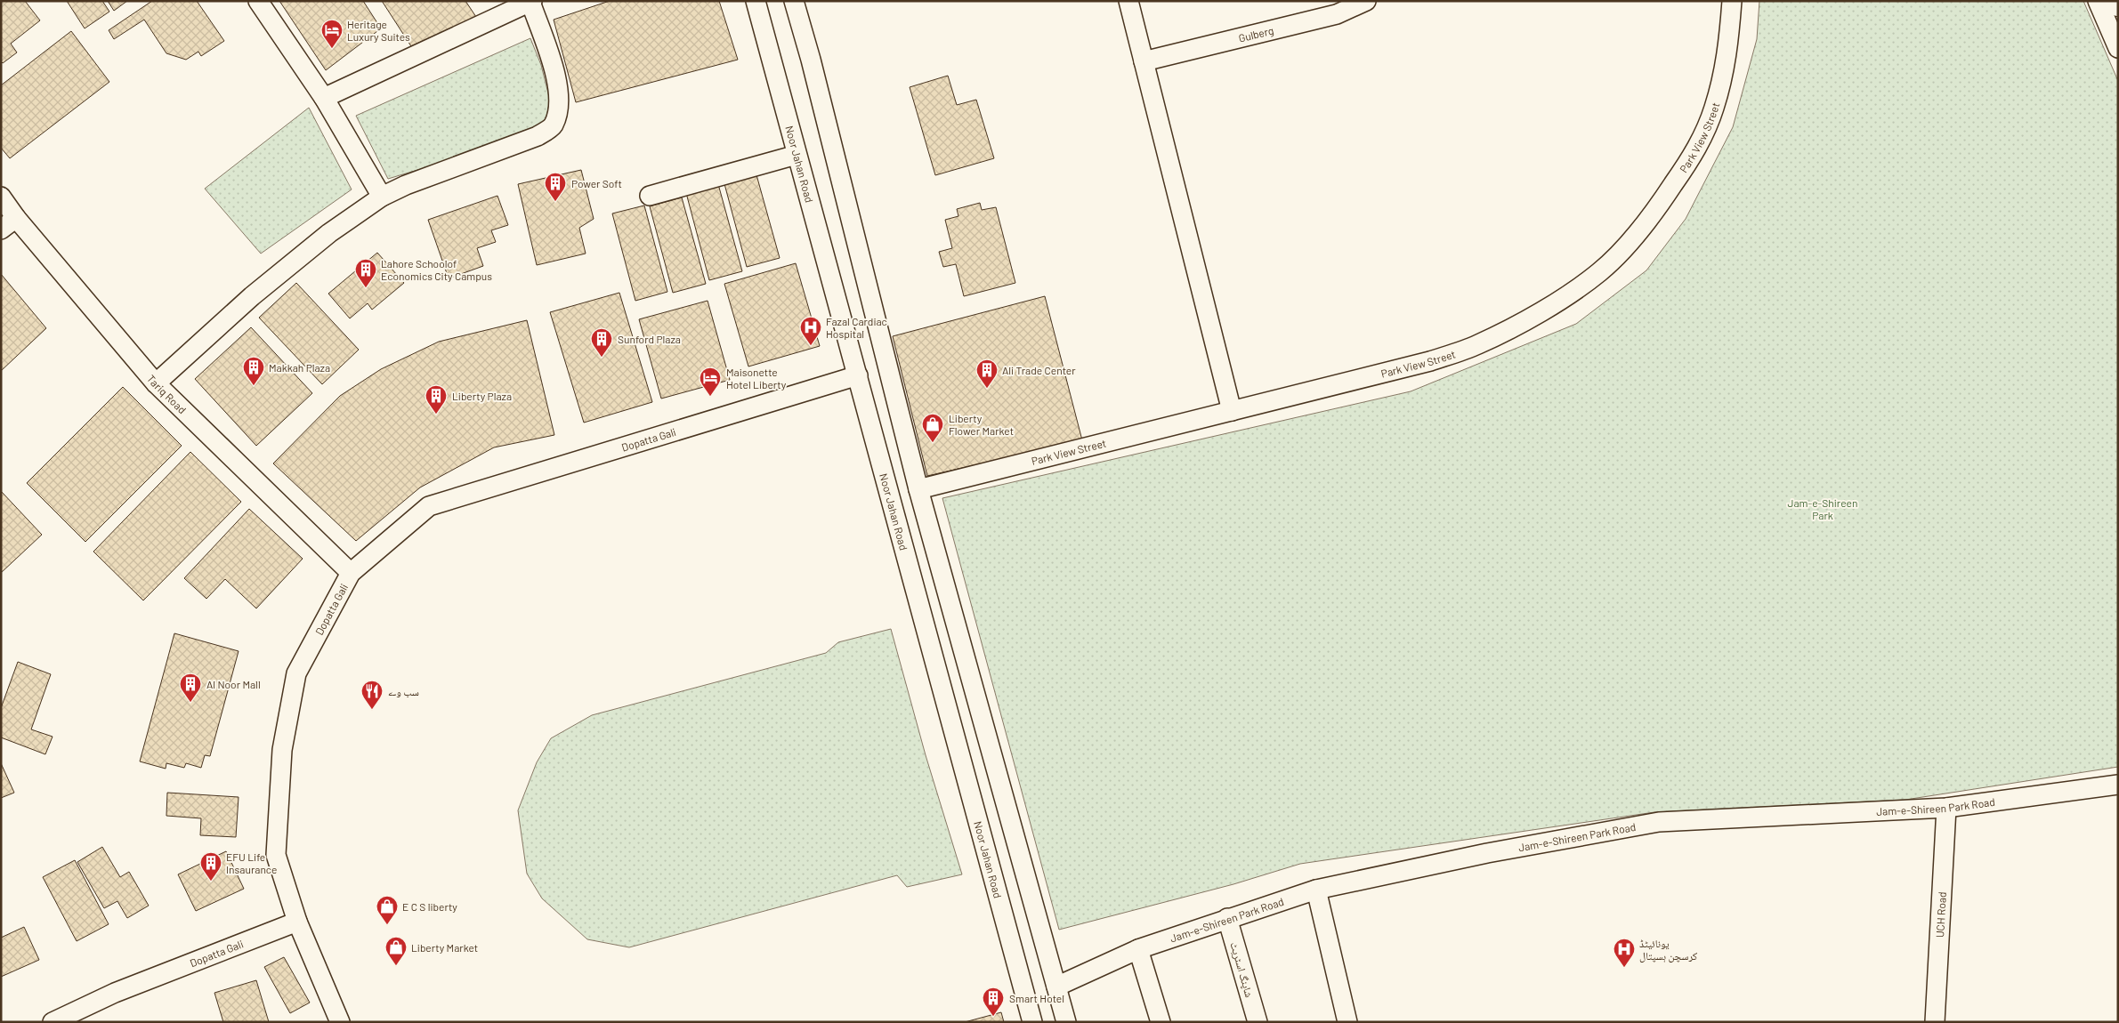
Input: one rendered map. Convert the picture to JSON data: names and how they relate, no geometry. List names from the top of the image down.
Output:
{
  "streets": {
    "street": [
      "Gulberg",
      "Park View Street",
      "Noor Jahan Road",
      "Tariq Road",
      "Dopatta Gali",
      "Jam-e-Shireen Park Road",
      "UCH Road",
      "شاپنگ اسٹریٹ"
    ]
  },
  "crossings": [
    ["Noor Jahan Road", "Dopatta Gali"],
    ["Tariq Road", "Dopatta Gali"],
    ["Jam-e-Shireen Park Road", "UCH Road"],
    ["Jam-e-Shireen Park Road", "شاپنگ اسٹریٹ"]
  ],
  "parks": ["Jam-e-Shireen Park"],
  "places": {
    "hotel": ["Heritage Luxury Suites", "Maisonette Hotel Liberty"],
    "building": [
      "Power Soft",
      "Lahore Schoolof Economics City Campus",
      "Sunford Plaza",
      "Makkah Plaza",
      "Ali Trade Center",
      "Liberty Plaza",
      "Al Noor Mall",
      "EFU Life Insaurance",
      "Smart Hotel"
    ],
    "hospital": ["Fazal Cardiac Hospital", "یونائیٹڈ کرسچن ہسپتال"],
    "shop": ["Liberty Flower Market", "E C S liberty", "Liberty Market"],
    "restaurant": ["سب وے"]
  }
}
